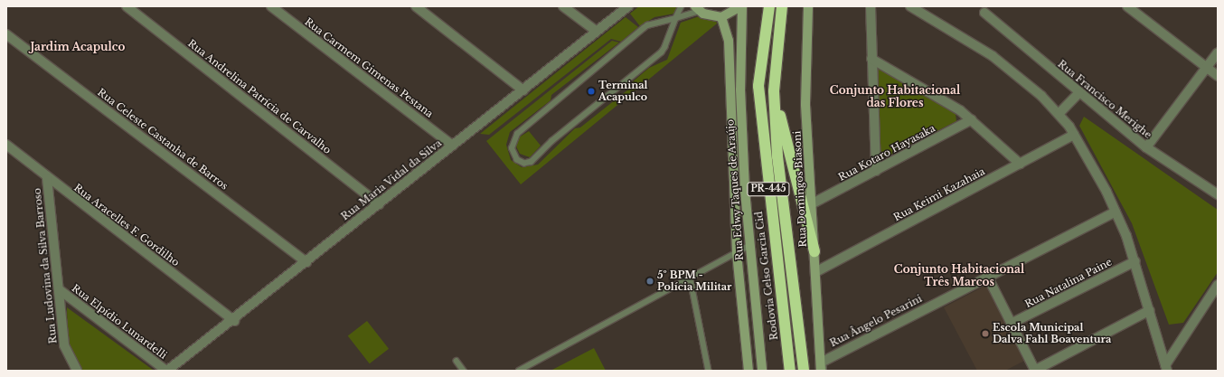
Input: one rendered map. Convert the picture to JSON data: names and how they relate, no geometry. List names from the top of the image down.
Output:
{
  "streets": {
    "highway": ["PR-445", "Rodovia Celso Garcia Cid"],
    "main road": ["Rua Domingos Biasoni", "Rua Edwy Taques de Araújo"],
    "street": [
      "Rua Carmem Gimenas Pestana",
      "Rua Andrelina Patrícia de Carvalho",
      "Rua Francisco Merighe",
      "Rua Celeste Castanha de Barros",
      "Rua Kotaro Hayasaka",
      "Rua Maria Vidal da Silva",
      "Rua Keimi Kazahaia",
      "Rua Aracelles F. Gordilho",
      "Rua Ludovina da Silva Barroso",
      "Rua Natalina Paine",
      "Rua Ângelo Pesarini",
      "Rua Elpídio Lunardelli"
    ]
  },
  "crossings": [
    ["Rua Carmem Gimenas Pestana", "Rua Maria Vidal da Silva"],
    ["Rua Andrelina Patrícia de Carvalho", "Rua Maria Vidal da Silva"],
    ["Rua Celeste Castanha de Barros", "Rua Maria Vidal da Silva"],
    ["Rua Kotaro Hayasaka", "Rua Domingos Biasoni"],
    ["Rua Maria Vidal da Silva", "Rua Aracelles F. Gordilho"],
    ["Rua Maria Vidal da Silva", "Rua Elpídio Lunardelli"],
    ["Rua Domingos Biasoni", "Rua Keimi Kazahaia"],
    ["Rua Domingos Biasoni", "Rua Ângelo Pesarini"],
    ["Rua Aracelles F. Gordilho", "Rua Ludovina da Silva Barroso"],
    ["Rua Ludovina da Silva Barroso", "Rua Elpídio Lunardelli"]
  ],
  "districts": ["Jardim Acapulco", "Conjunto Habitacional das Flores", "Conjunto Habitacional Três Marcos"],
  "places": ["Terminal Acapulco", "5º BPM - Polícia Militar", "Escola Municipal Dalva Fahl Boaventura"]
}
